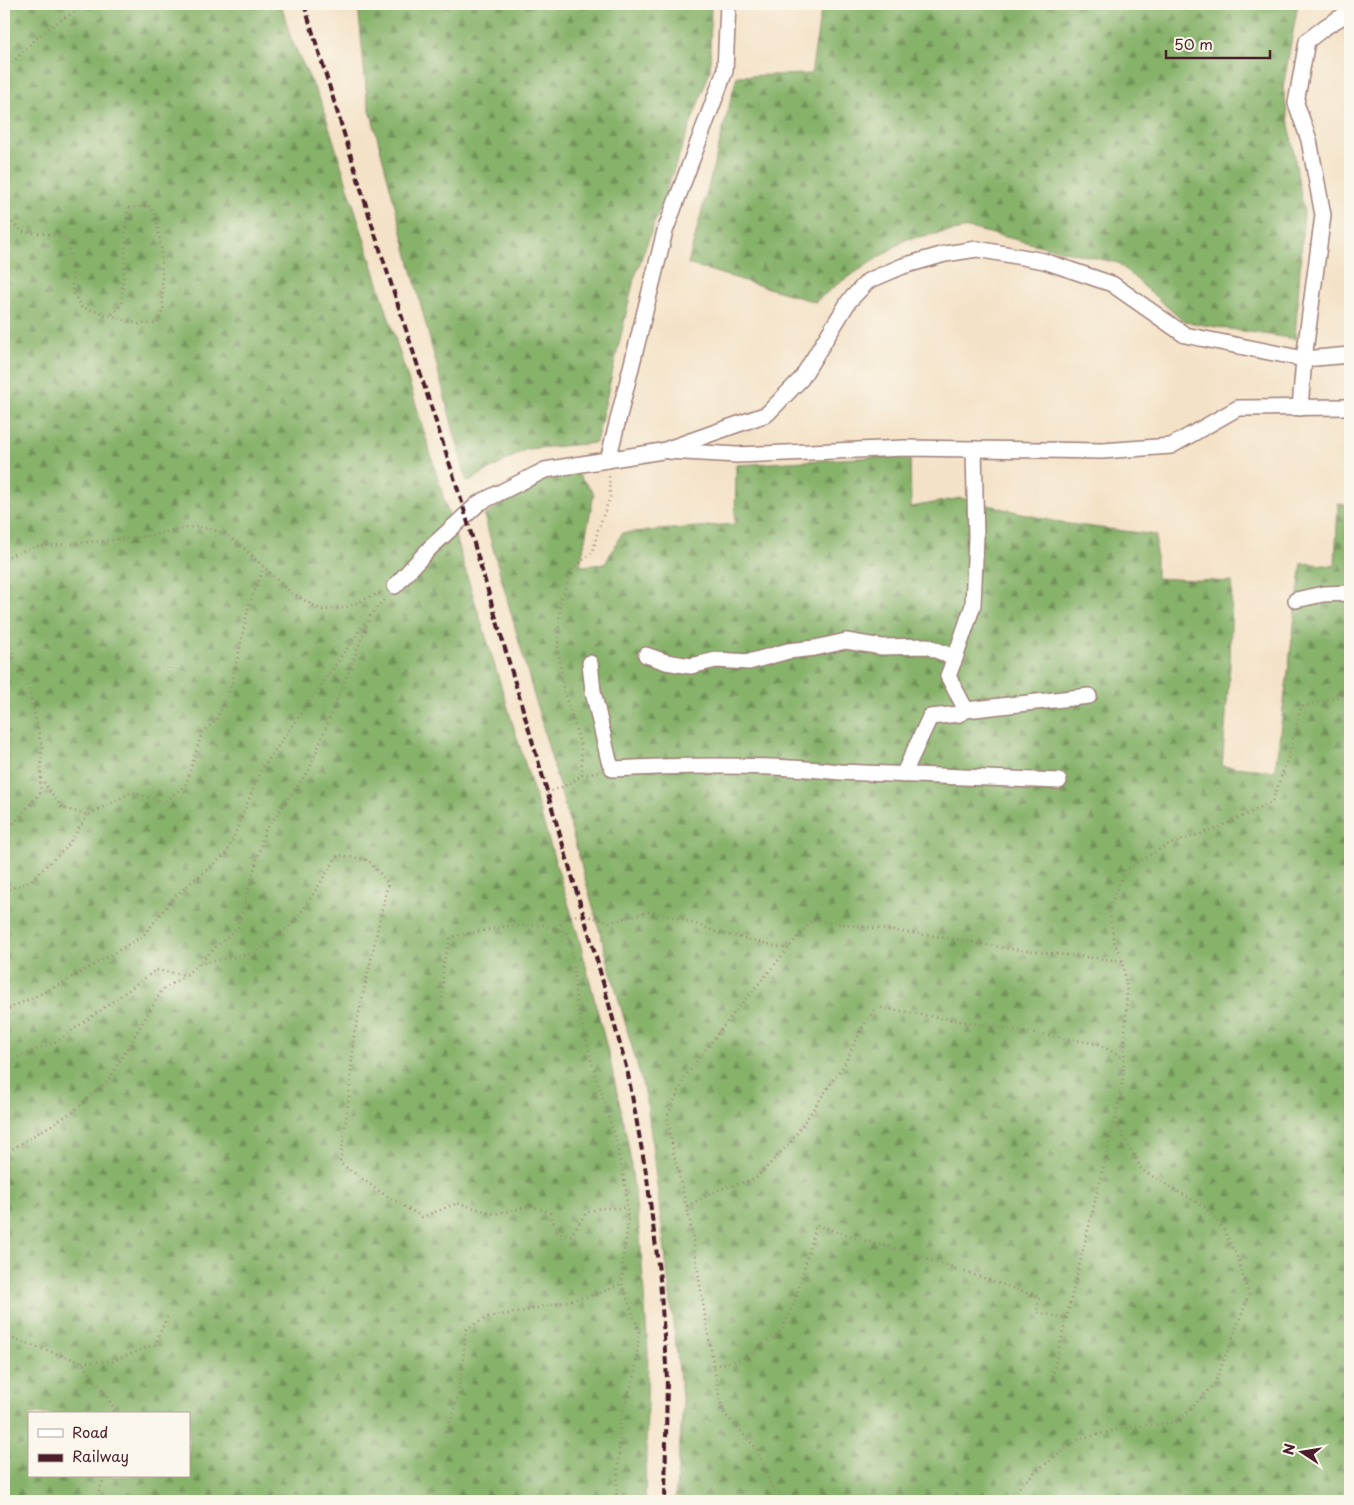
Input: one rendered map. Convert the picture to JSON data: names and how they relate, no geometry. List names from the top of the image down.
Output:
{
  "legend": ["Road", "Railway"],
  "scale_bar": "50 m",
  "north": "left"
}
